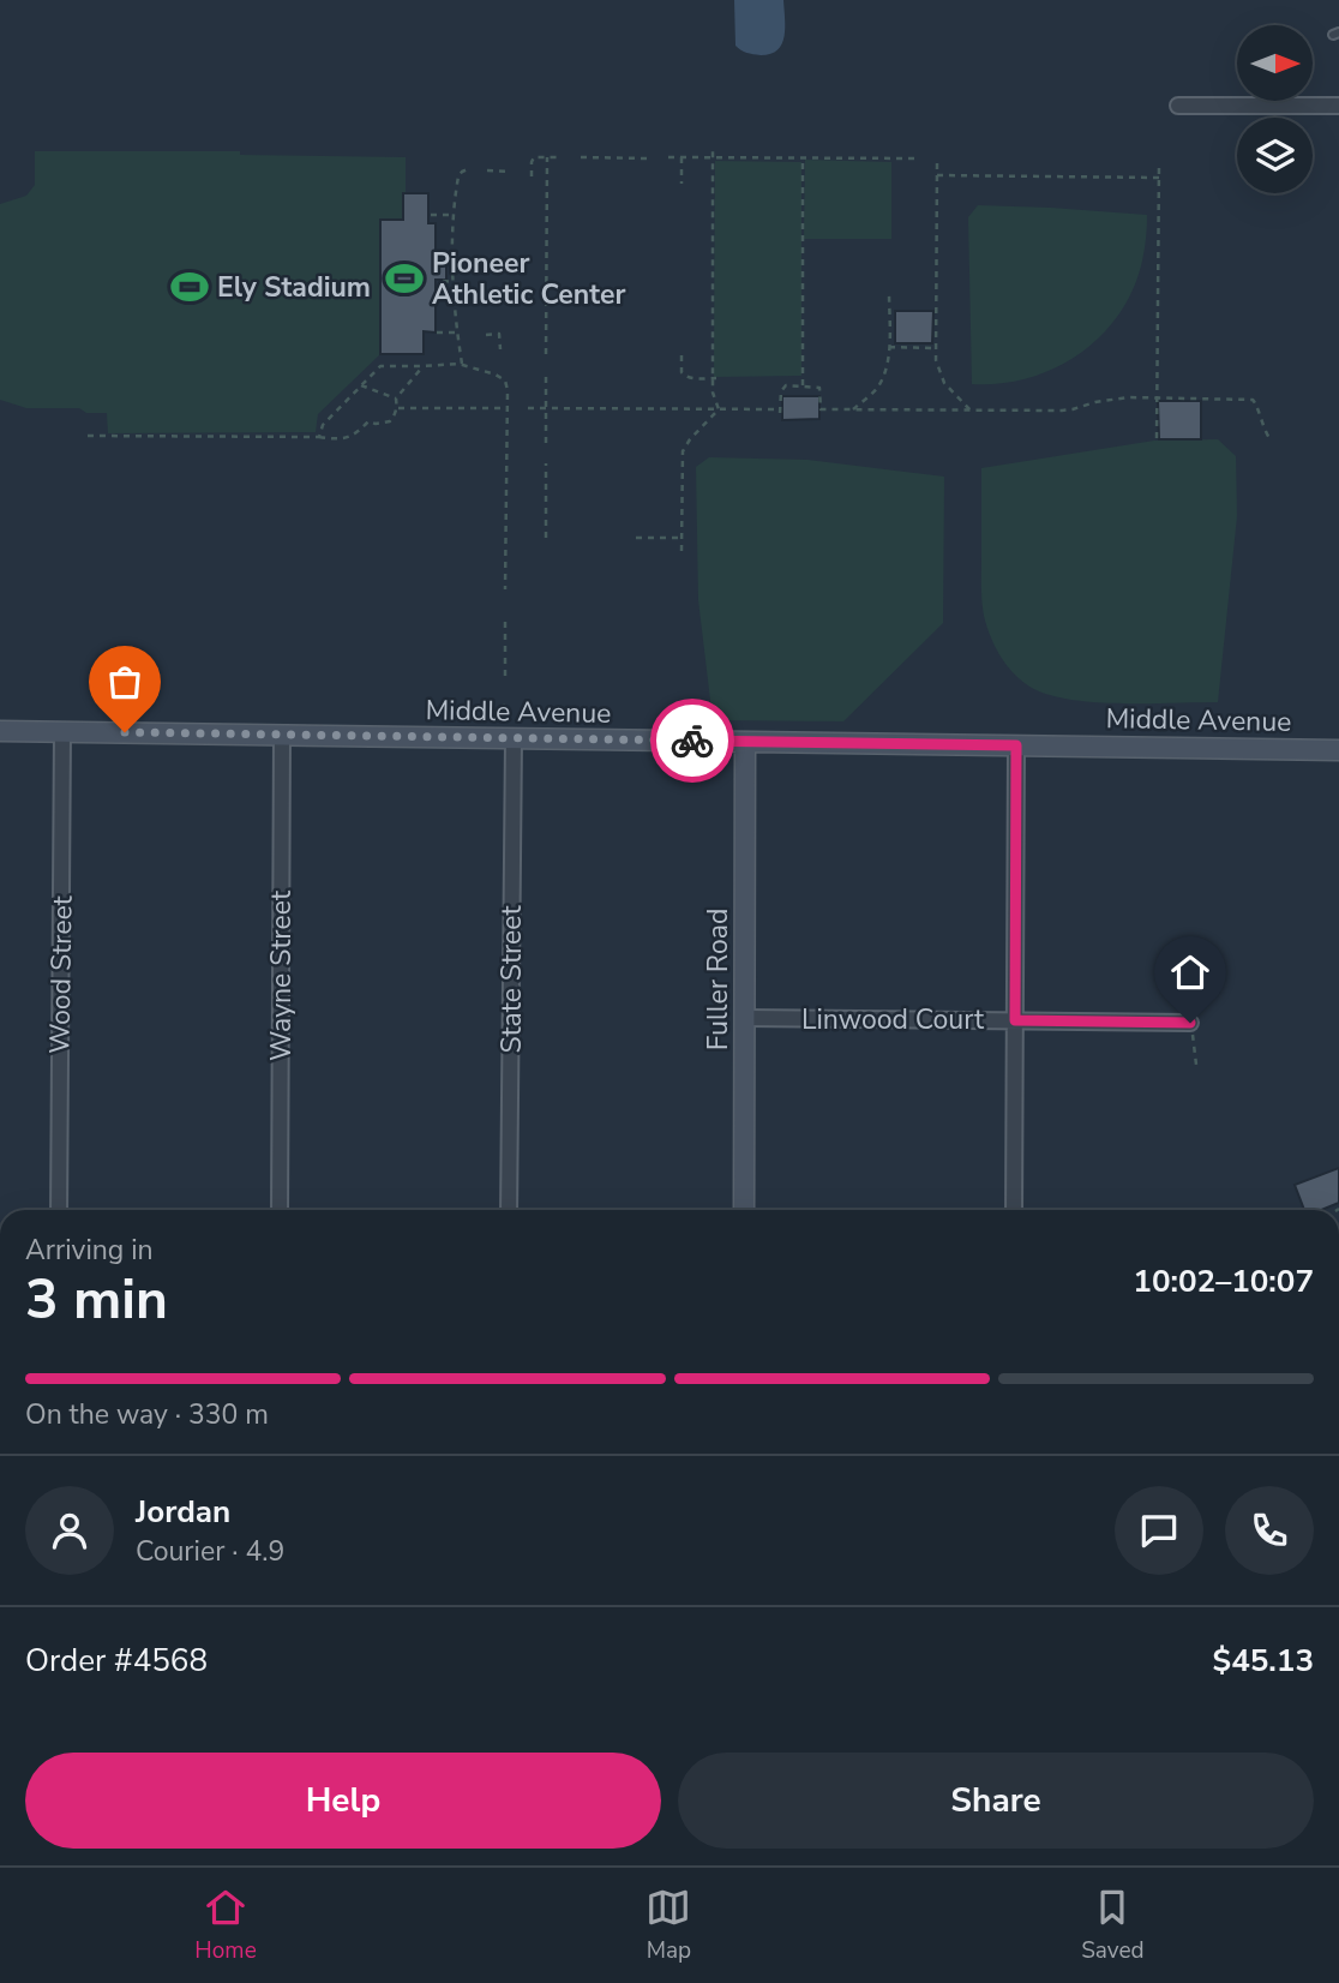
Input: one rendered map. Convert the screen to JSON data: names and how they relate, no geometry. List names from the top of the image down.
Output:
{
  "streets": {
    "street": [
      "Middle Avenue",
      "Wood Street",
      "Wayne Street",
      "State Street",
      "Fuller Road",
      "Linwood Court"
    ]
  },
  "crossings": [
    ["Middle Avenue", "Wood Street"],
    ["Middle Avenue", "Wayne Street"],
    ["Middle Avenue", "State Street"],
    ["Middle Avenue", "Fuller Road"],
    ["Fuller Road", "Linwood Court"]
  ],
  "places": {
    "sports": ["Pioneer Athletic Center", "Ely Stadium"]
  },
  "north": "right",
  "page": {
    "heading": ["3 min", "Arriving in", "10:02–10:07"],
    "panel": [
      "Jordan",
      "Courier · 4.9",
      "Order #4568",
      "$45.13"
    ],
    "bar": "On the way · 330 m",
    "buttons": ["Help", "Share"],
    "tabs": ["Home", "Map", "Saved"]
  }
}
